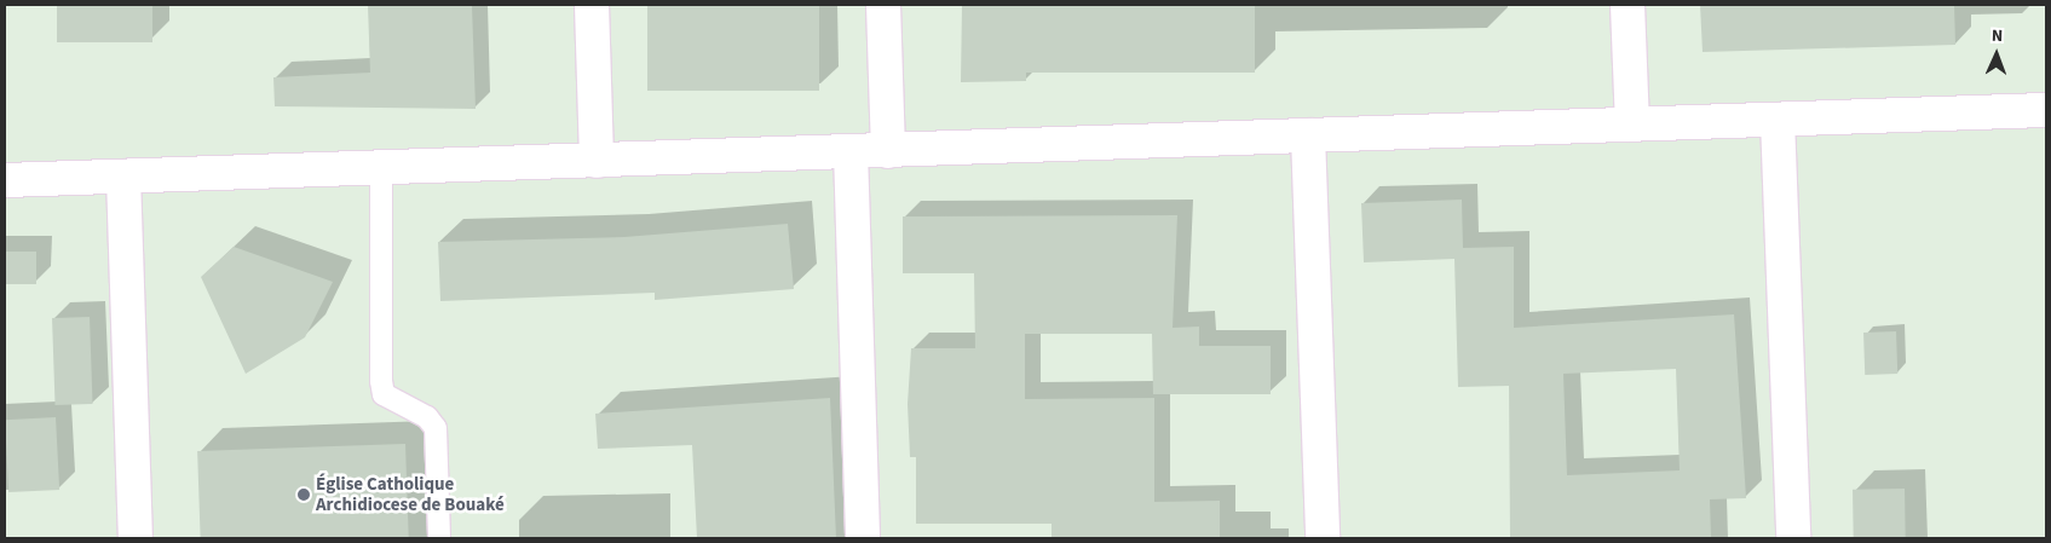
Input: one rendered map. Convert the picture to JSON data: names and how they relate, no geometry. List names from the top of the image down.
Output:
{
  "places": ["Église Catholique Archidiocese de Bouaké"],
  "north": "top"
}
